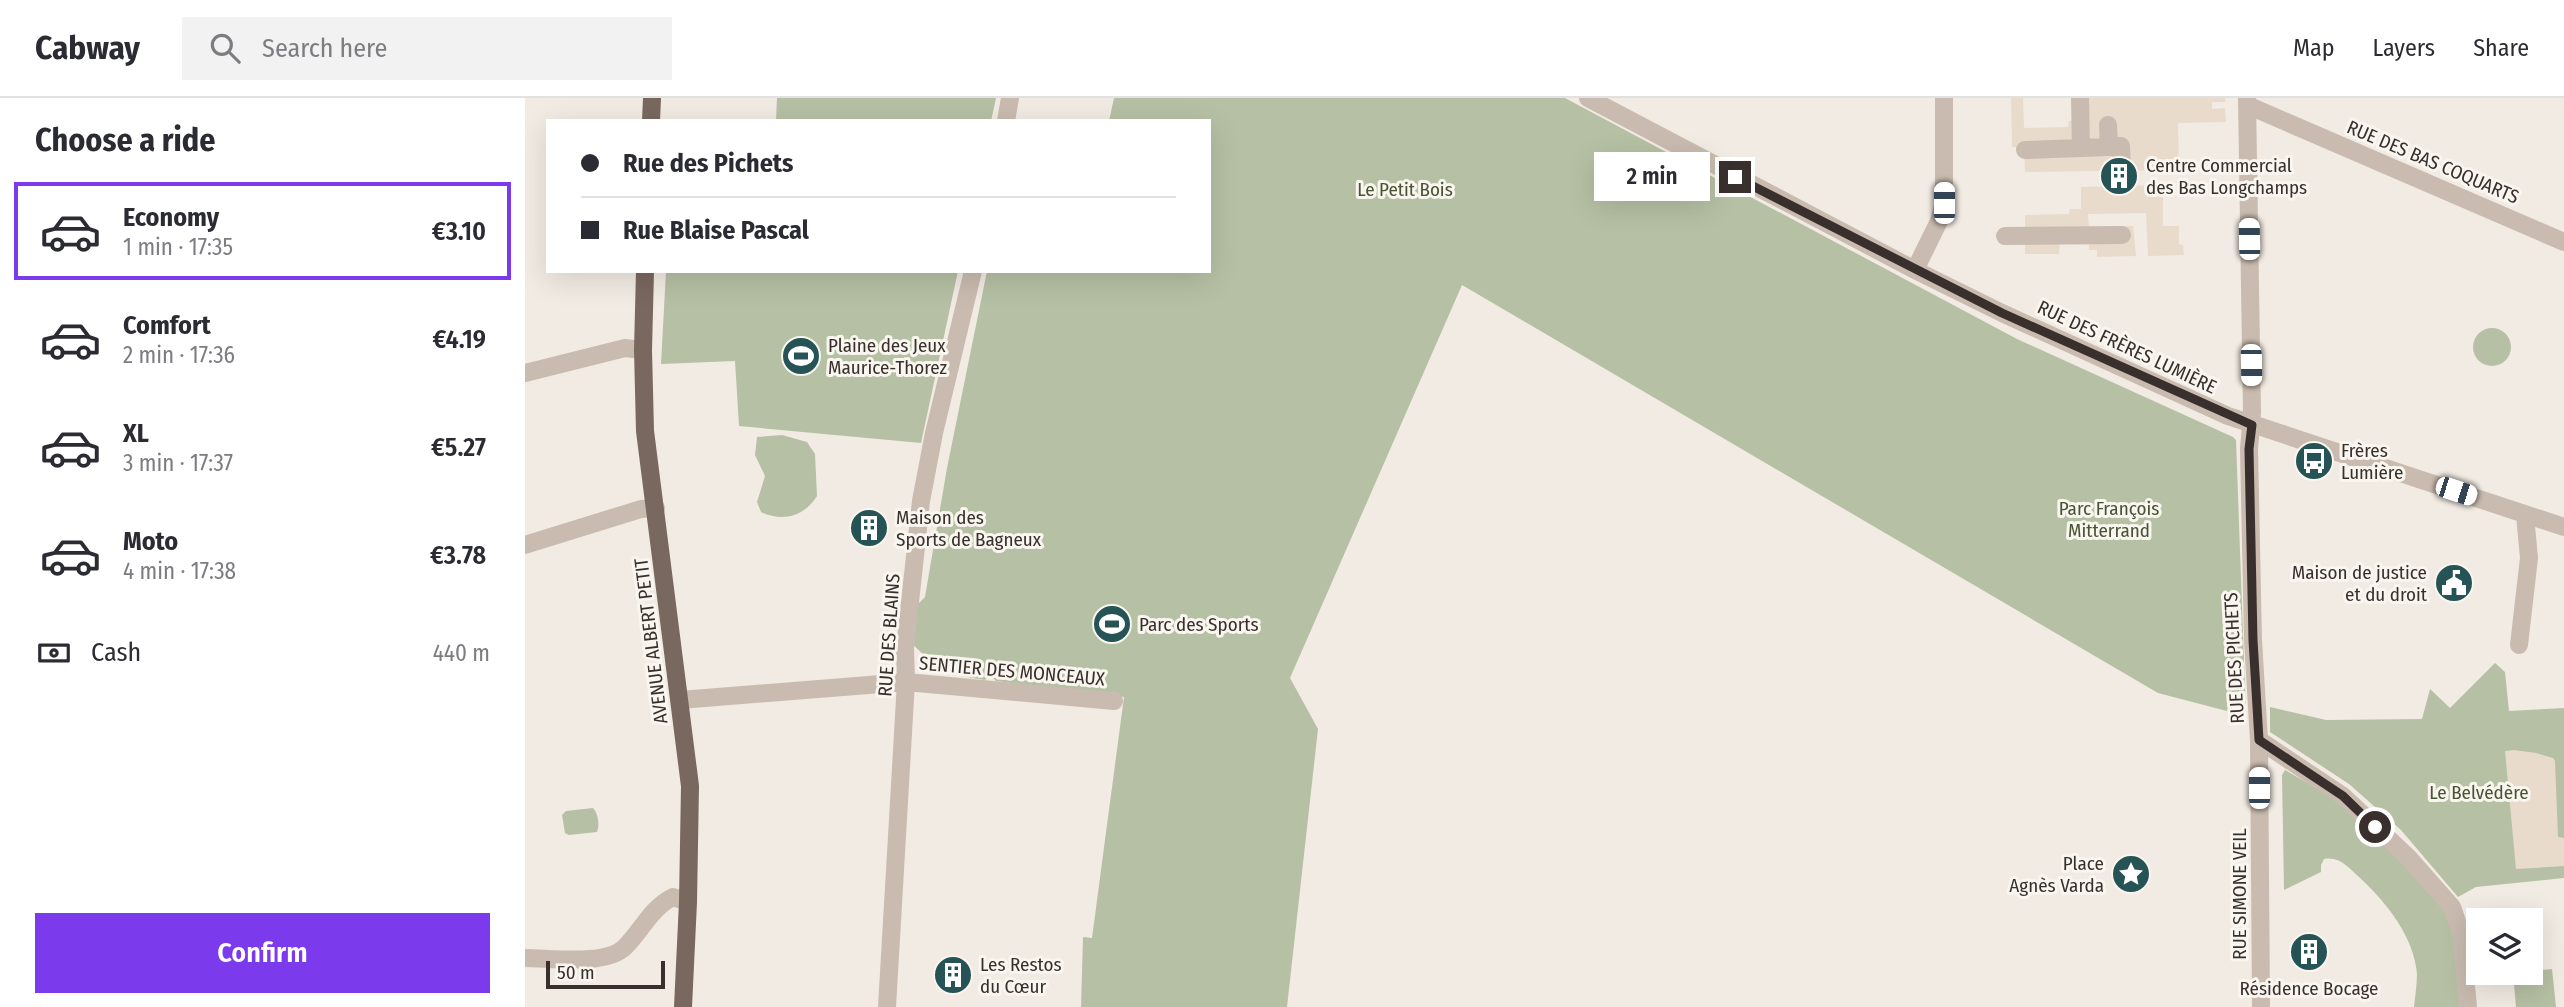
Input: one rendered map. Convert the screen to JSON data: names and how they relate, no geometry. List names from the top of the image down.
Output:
{
  "streets": {
    "main road": ["AVENUE ALBERT PETIT"],
    "street": [
      "RUE DES BAS COQUARTS",
      "RUE DES FRÈRES LUMIÈRE",
      "RUE DES BLAINS",
      "RUE DES PICHETS",
      "SENTIER DES MONCEAUX",
      "RUE SIMONE VEIL"
    ]
  },
  "crossings": [
    ["RUE DES BAS COQUARTS", "RUE DES PICHETS"],
    ["RUE DES FRÈRES LUMIÈRE", "RUE DES PICHETS"],
    ["RUE DES BLAINS", "SENTIER DES MONCEAUX"],
    ["AVENUE ALBERT PETIT", "SENTIER DES MONCEAUX"],
    ["RUE DES PICHETS", "RUE SIMONE VEIL"]
  ],
  "parks": ["Le Petit Bois", "Parc François Mitterrand", "Le Belvédère"],
  "places": {
    "building": [
      "Centre Commercial des Bas Longchamps",
      "Maison des Sports de Bagneux",
      "Résidence Bocage",
      "Les Restos du Cœur"
    ],
    "sports": ["Plaine des Jeux Maurice-Thorez", "Parc des Sports"],
    "bus stop": ["Frères Lumière"],
    "public building": ["Maison de justice et du droit"],
    "place": ["Place Agnès Varda"]
  },
  "scale_bar": "50 m",
  "page": {
    "header": "Cabway",
    "search": "Search here",
    "nav": ["Map", "Layers", "Share"],
    "heading": "Choose a ride",
    "banner": ["Rue des Pichets", "Rue Blaise Pascal"],
    "bubble": "2 min",
    "list": [
      {
        "name": "Economy",
        "note": "1 min · 17:35",
        "value": "€3.10"
      },
      {
        "name": "Comfort",
        "note": "2 min · 17:36",
        "value": "€4.19"
      },
      {
        "name": "XL",
        "note": "3 min · 17:37",
        "value": "€5.27"
      },
      {
        "name": "Moto",
        "note": "4 min · 17:38",
        "value": "€3.78"
      }
    ],
    "pay": ["Cash", "440 m"],
    "buttons": "Confirm",
    "scale": "50 m"
  }
}
